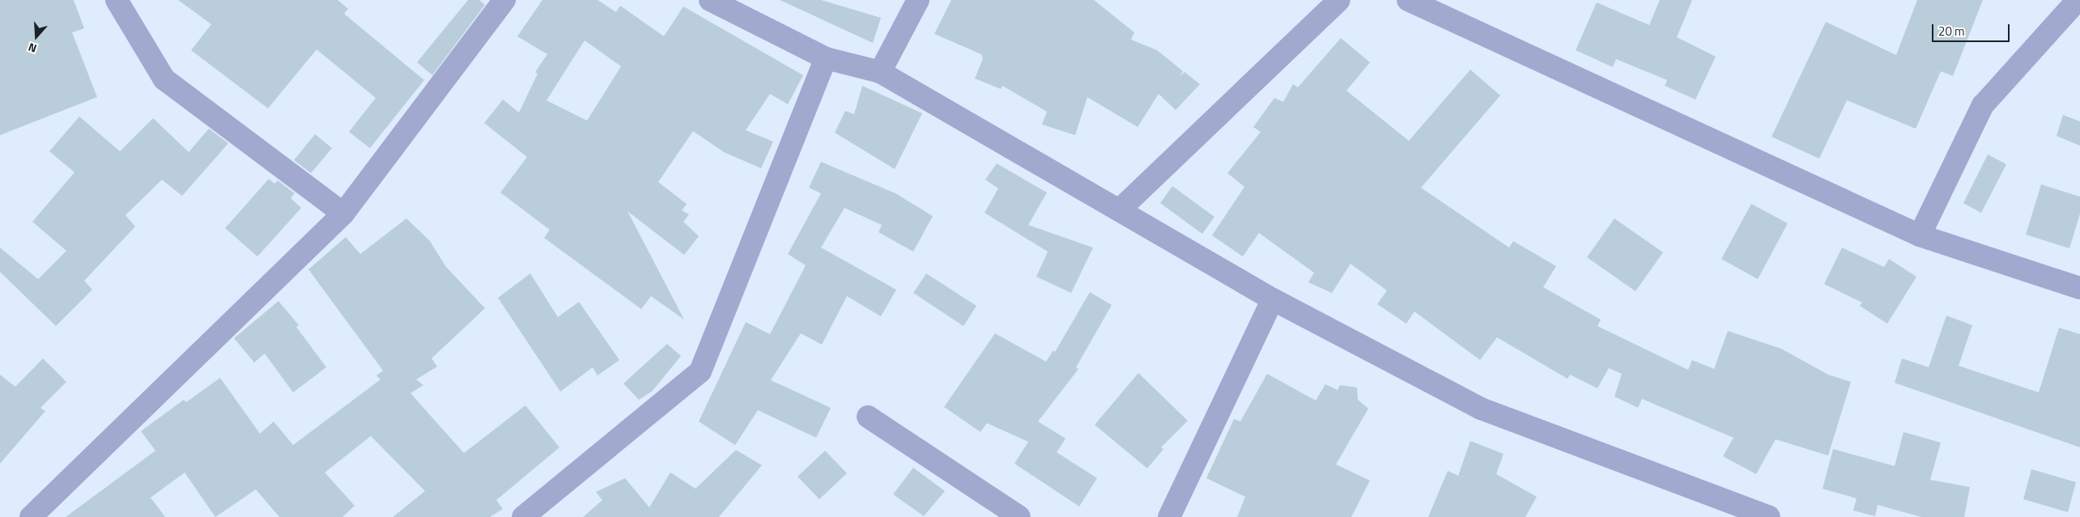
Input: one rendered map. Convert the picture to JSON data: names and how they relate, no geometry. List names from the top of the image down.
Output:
{
  "scale_bar": "20 m",
  "north": "bottom"
}
